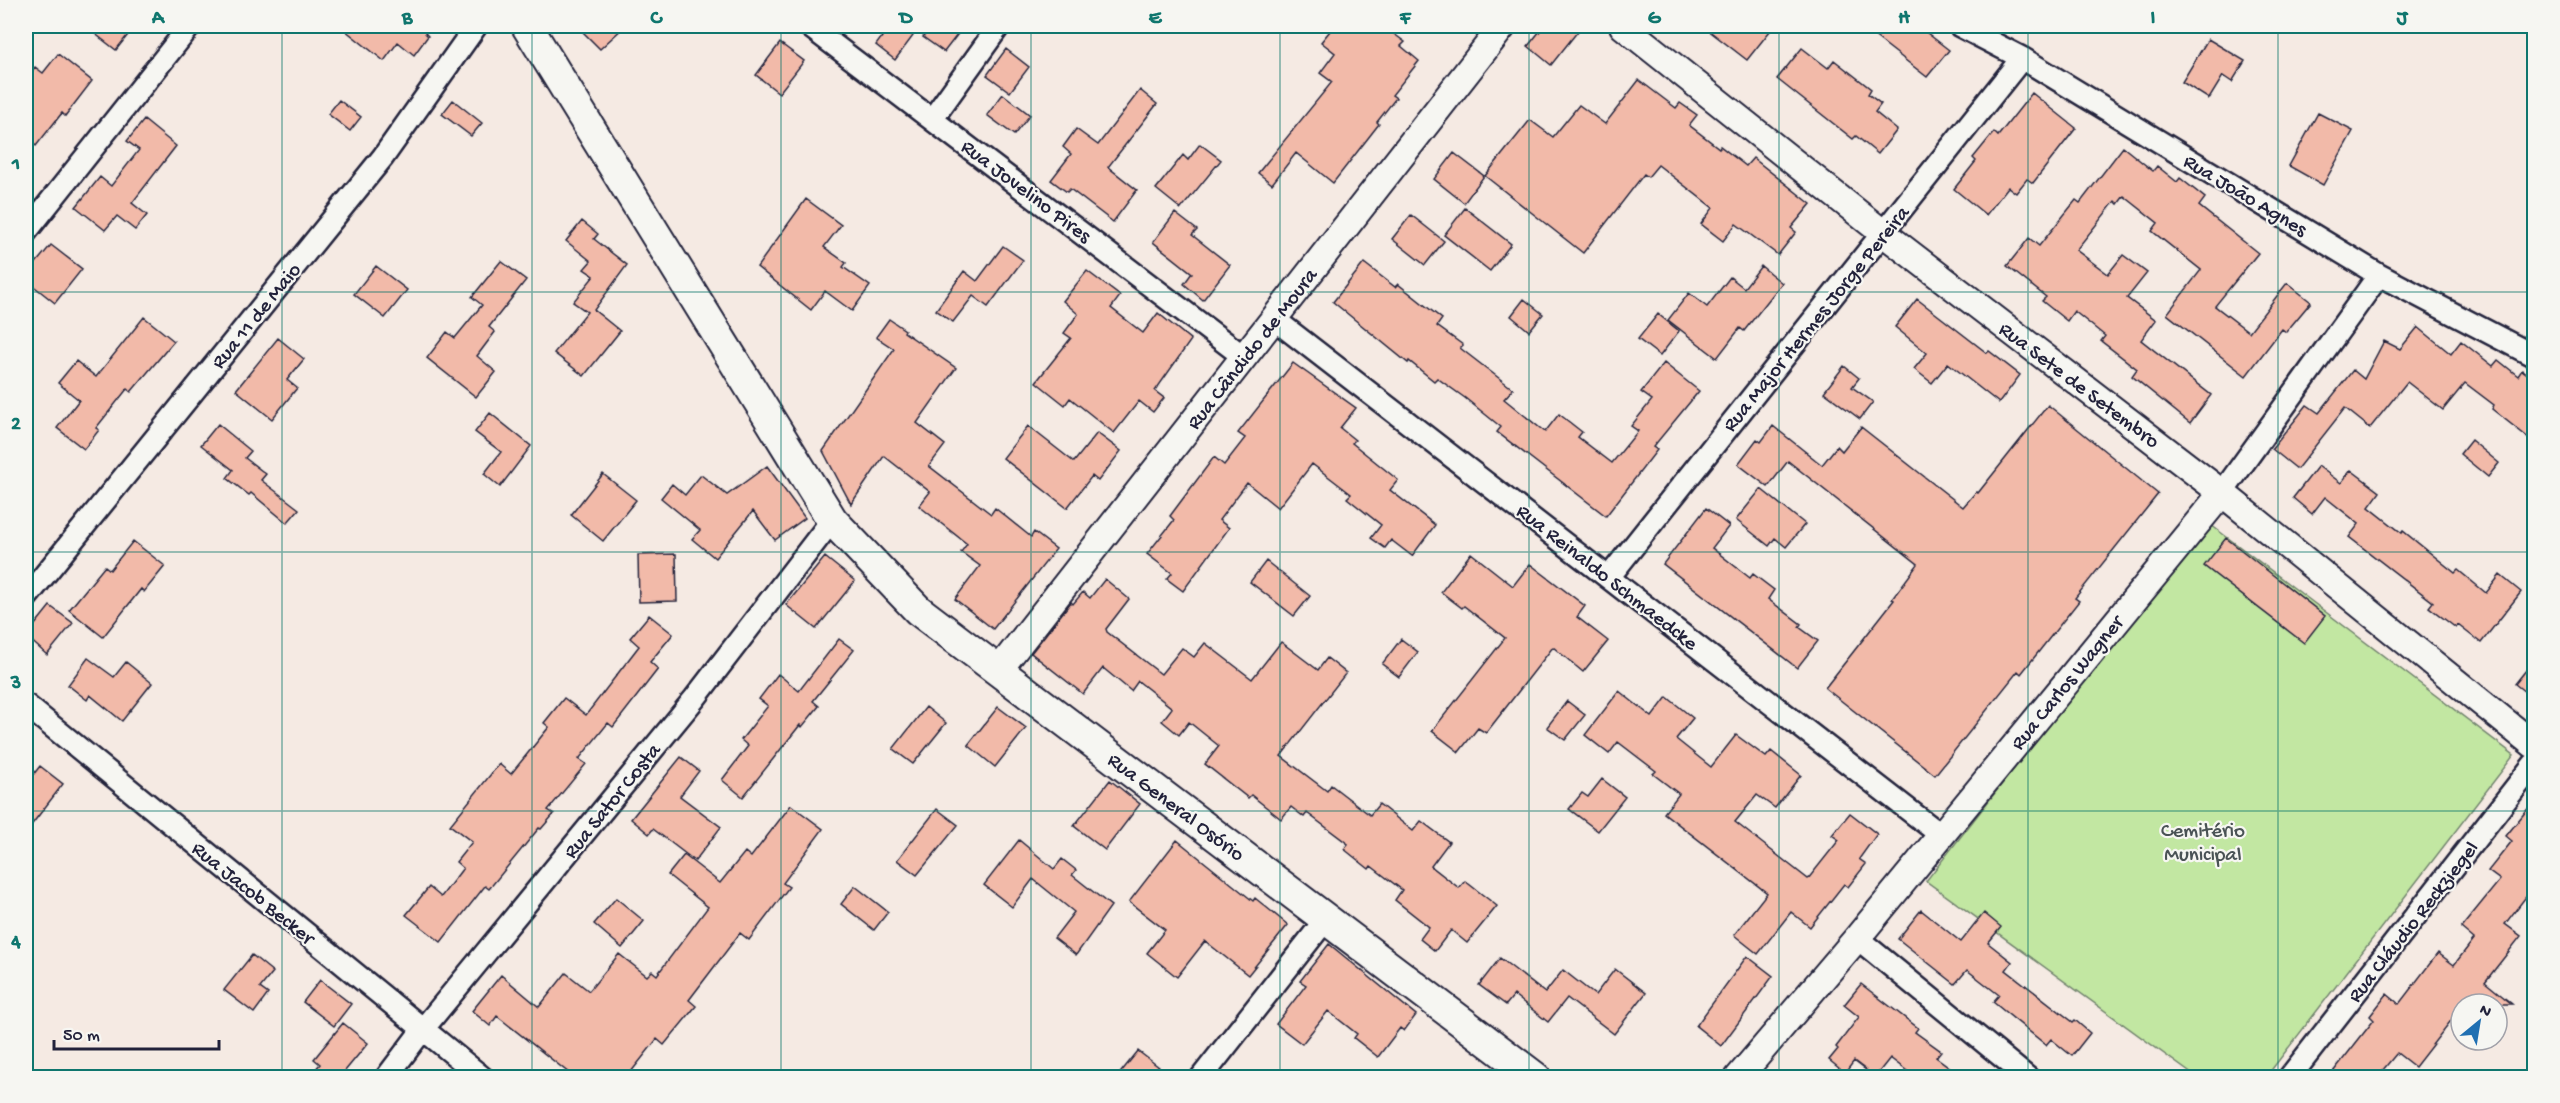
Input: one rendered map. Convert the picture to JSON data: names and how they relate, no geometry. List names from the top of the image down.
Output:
{
  "streets": {
    "main road": ["Rua General Osório"],
    "street": [
      "Rua Jovelino Pires",
      "Rua João Agnes",
      "Rua 11 de Maio",
      "Rua Major Hermes Jorge Pereira",
      "Rua Cândido de Moura",
      "Rua Sete de Setembro",
      "Rua Reinaldo Schmaedcke",
      "Rua Carlos Wagner",
      "Rua Sator Costa",
      "Rua Jacob Becker",
      "Rua Cláudio Reckziegel"
    ]
  },
  "crossings": [
    ["Rua Jovelino Pires", "Rua Cândido de Moura"],
    ["Rua João Agnes", "Rua Major Hermes Jorge Pereira"],
    ["Rua João Agnes", "Rua Carlos Wagner"],
    ["Rua Major Hermes Jorge Pereira", "Rua Sete de Setembro"],
    ["Rua Major Hermes Jorge Pereira", "Rua Reinaldo Schmaedcke"],
    ["Rua Cândido de Moura", "Rua Reinaldo Schmaedcke"],
    ["Rua Cândido de Moura", "Rua General Osório"],
    ["Rua Sete de Setembro", "Rua Carlos Wagner"],
    ["Rua Reinaldo Schmaedcke", "Rua Carlos Wagner"],
    ["Rua Sator Costa", "Rua General Osório"],
    ["Rua Sator Costa", "Rua Jacob Becker"]
  ],
  "parks": ["Cemitério Municipal"],
  "scale_bar": "50 m",
  "north": "top right",
  "grid": {
    "columns": [
      "A",
      "B",
      "C",
      "D",
      "E",
      "F",
      "G",
      "H",
      "I",
      "J"
    ],
    "rows": [
      "1",
      "2",
      "3",
      "4"
    ]
  }
}
